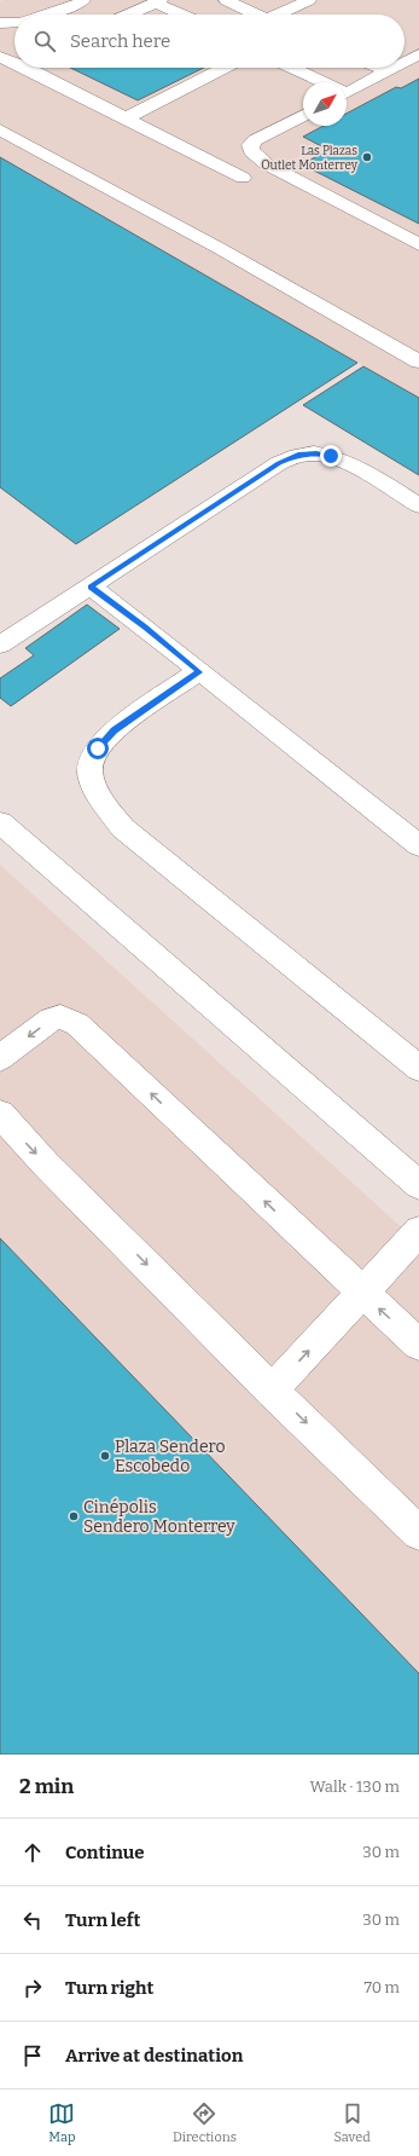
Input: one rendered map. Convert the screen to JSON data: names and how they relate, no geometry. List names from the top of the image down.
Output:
{
  "places": ["Las Plazas Outlet Monterrey", "Plaza Sendero Escobedo", "Cinépolis Sendero Monterrey"],
  "north": "top right",
  "page": {
    "search": "Search here",
    "heading": ["2 min", "Walk · 130 m"],
    "list": [
      ["Continue", "30 m"],
      ["Turn left", "30 m"],
      ["Turn right", "70 m"],
      "Arrive at destination"
    ],
    "nav": ["Map", "Directions", "Saved"]
  }
}
